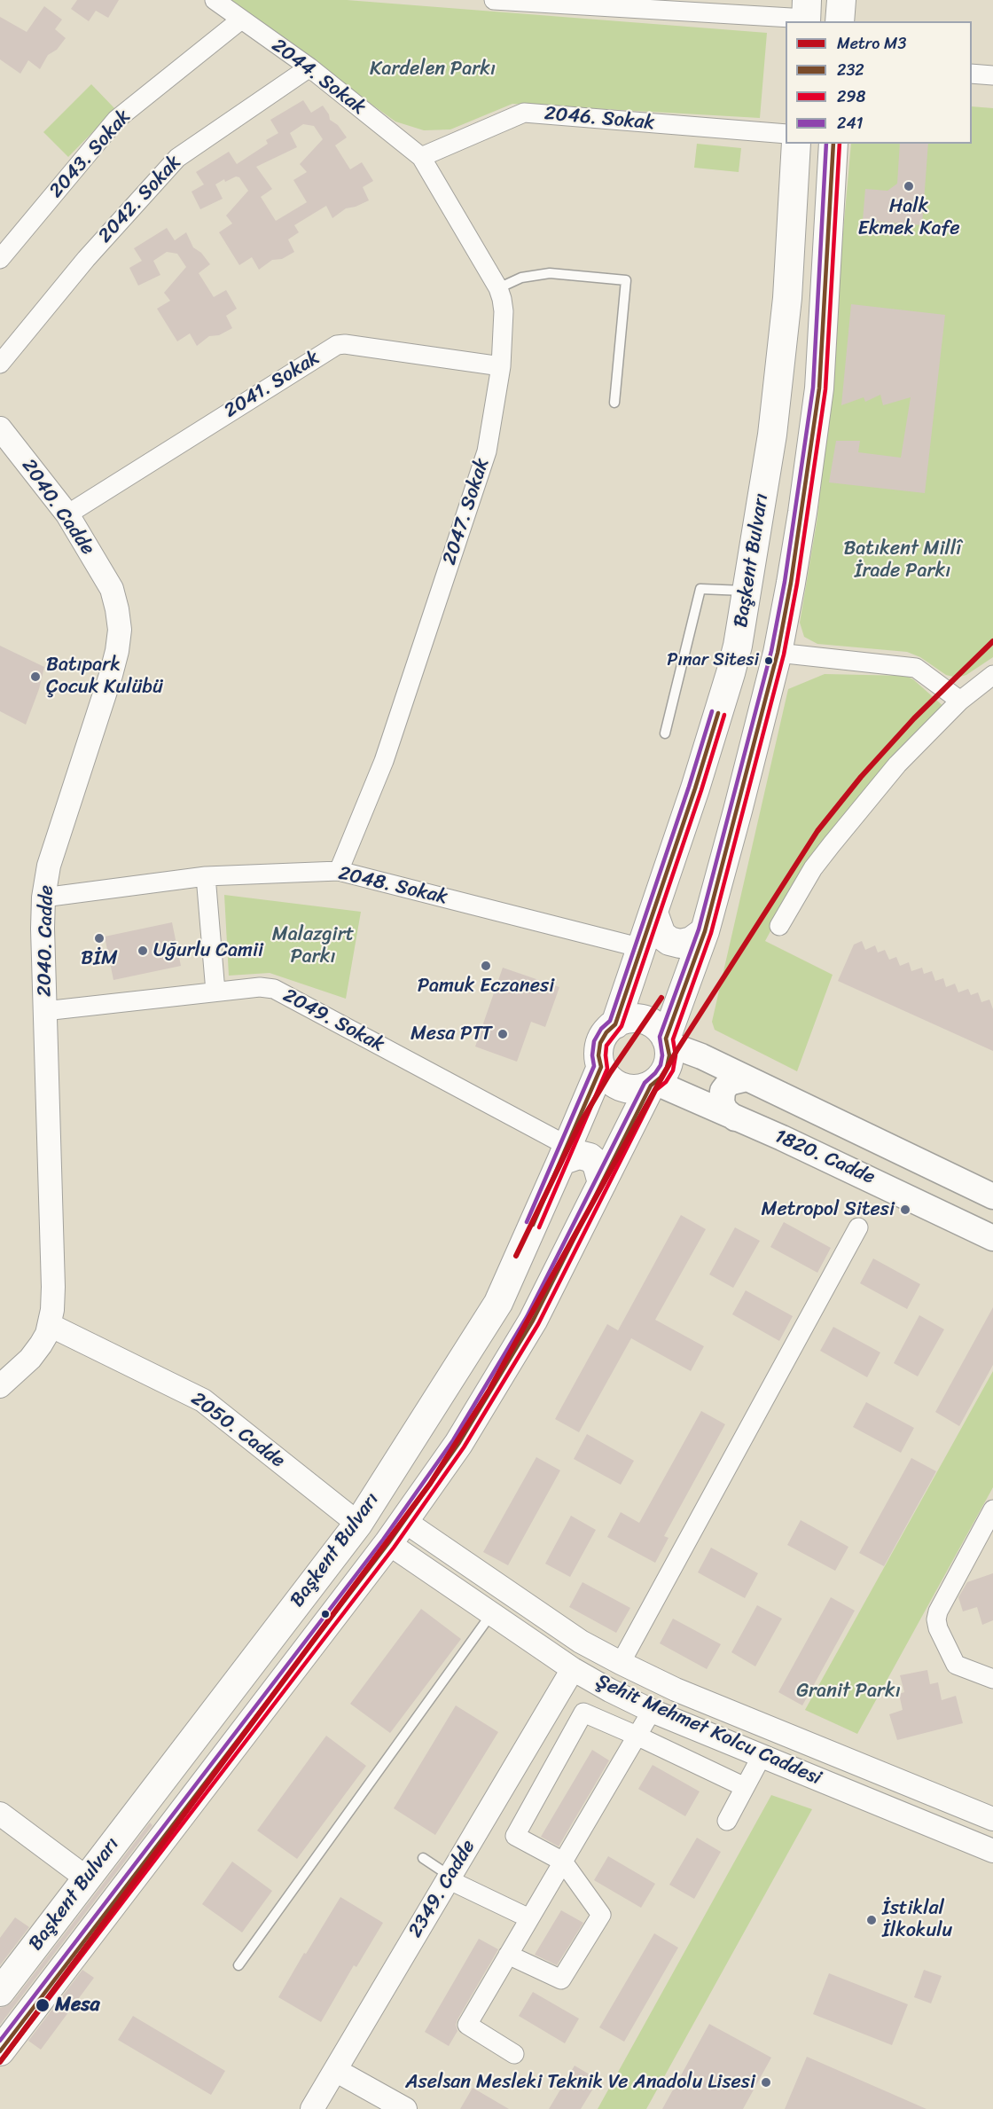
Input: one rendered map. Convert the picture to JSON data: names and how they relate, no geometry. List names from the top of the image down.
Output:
{
  "streets": {
    "main road": ["Başkent Bulvarı", "1820. Cadde"],
    "street": [
      "2044. Sokak",
      "2046. Sokak",
      "2043. Sokak",
      "2042. Sokak",
      "2041. Sokak",
      "2040. Cadde",
      "2047. Sokak",
      "2048. Sokak",
      "2049. Sokak",
      "2050. Cadde",
      "Şehit Mehmet Kolcu Caddesi",
      "2349. Cadde"
    ]
  },
  "crossings": [
    ["2044. Sokak", "2046. Sokak"],
    ["2044. Sokak", "2043. Sokak"],
    ["2044. Sokak", "2042. Sokak"],
    ["2044. Sokak", "2047. Sokak"],
    ["2046. Sokak", "2047. Sokak"],
    ["2041. Sokak", "2040. Cadde"],
    ["2041. Sokak", "2047. Sokak"],
    ["2040. Cadde", "2048. Sokak"],
    ["2040. Cadde", "2049. Sokak"],
    ["2040. Cadde", "2050. Cadde"],
    ["2047. Sokak", "2048. Sokak"],
    ["Başkent Bulvarı", "2048. Sokak"],
    ["Başkent Bulvarı", "2049. Sokak"],
    ["Başkent Bulvarı", "1820. Cadde"],
    ["Başkent Bulvarı", "2050. Cadde"],
    ["Başkent Bulvarı", "Şehit Mehmet Kolcu Caddesi"],
    ["Şehit Mehmet Kolcu Caddesi", "2349. Cadde"]
  ],
  "parks": [
    "Kardelen Parkı",
    "Batıkent Millî İrade Parkı",
    "Malazgirt Parkı",
    "Granit Parkı"
  ],
  "places": [
    "Halk Ekmek Kafe",
    "Pınar Sitesi",
    "Batıpark Çocuk Kulübü",
    "BİM",
    "Uğurlu Camii",
    "Pamuk Eczanesi",
    "Mesa PTT",
    "Metropol Sitesi",
    "İstiklal İlkokulu",
    "Mesa",
    "Aselsan Mesleki Teknik Ve Anadolu Lisesi"
  ],
  "lines": [
    "transit line 232",
    "transit line 298",
    "transit line 241",
    "metro line M3"
  ],
  "legend": [
    "Metro M3",
    "232",
    "298",
    "241"
  ]
}
